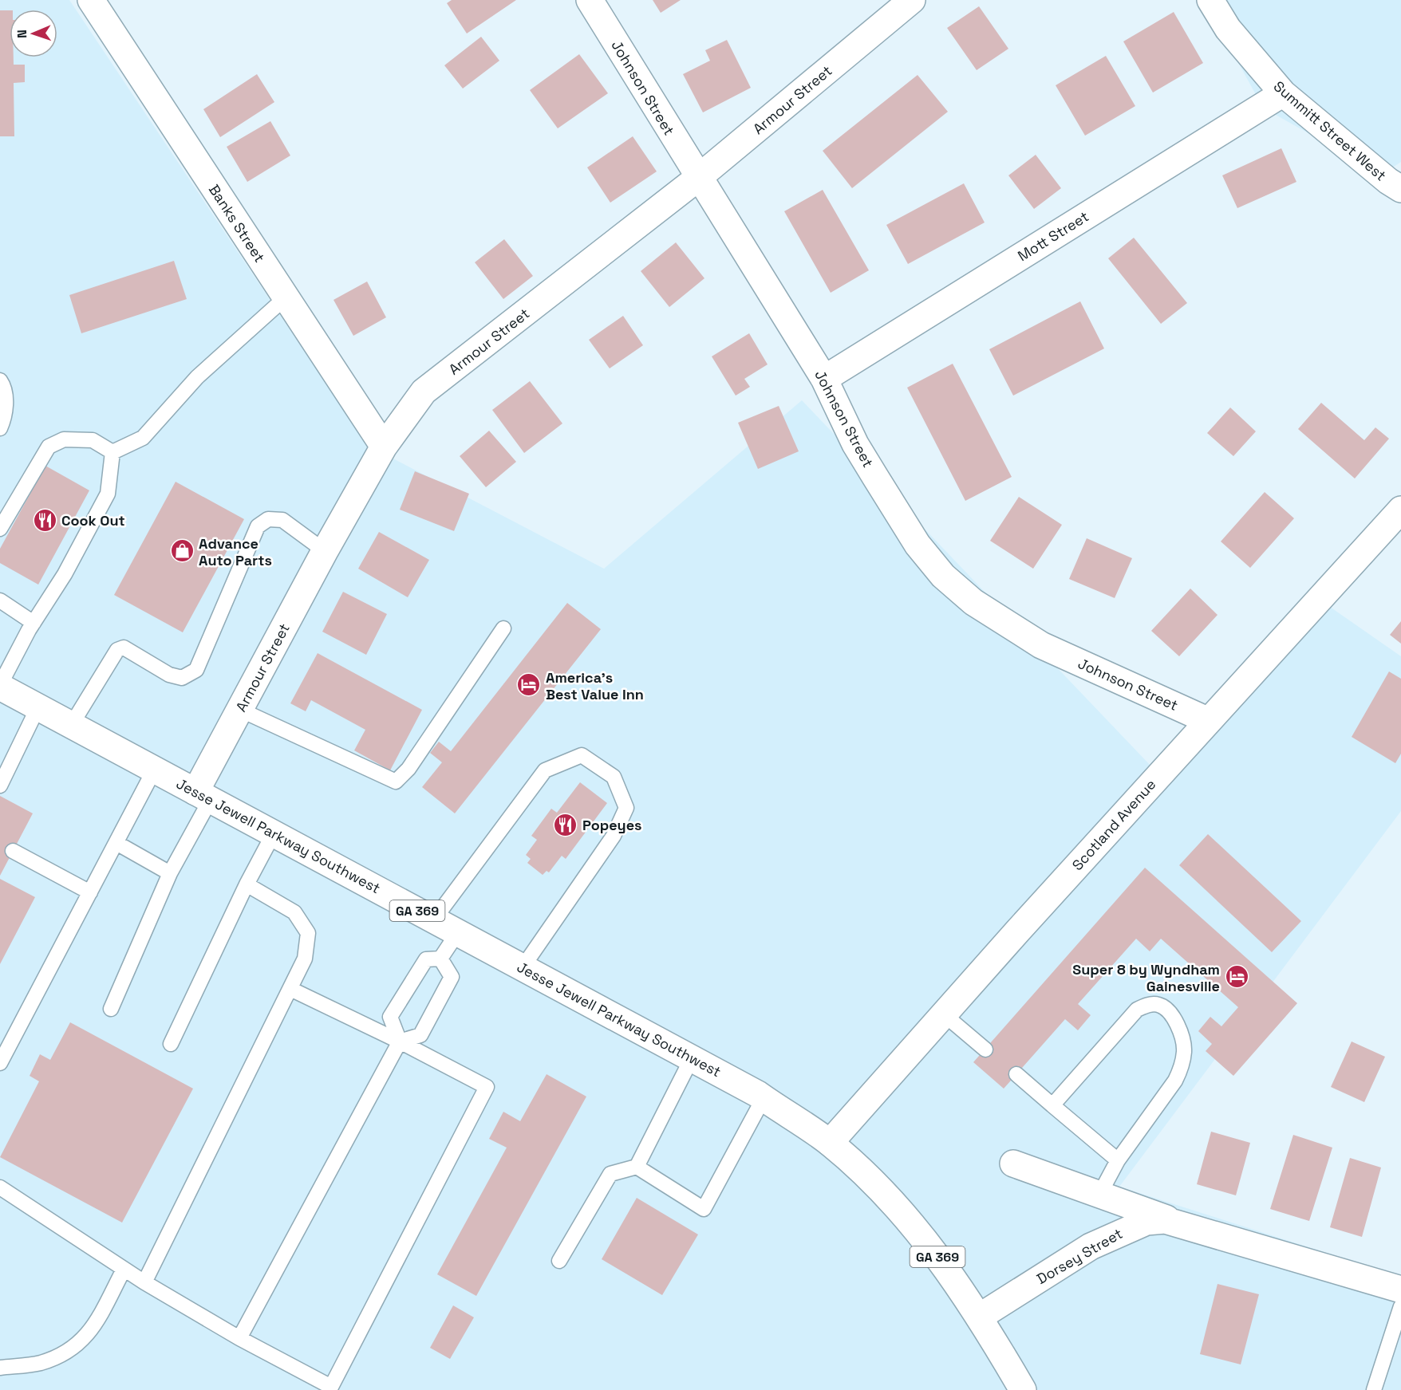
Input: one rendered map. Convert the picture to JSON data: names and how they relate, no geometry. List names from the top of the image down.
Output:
{
  "streets": {
    "street": [
      "Johnson Street",
      "Armour Street",
      "Summitt Street West",
      "Banks Street",
      "Mott Street",
      "Scotland Avenue",
      "Jesse Jewell Parkway Southwest",
      "GA 369",
      "Dorsey Street"
    ]
  },
  "crossings": [
    ["Johnson Street", "Armour Street"],
    ["Johnson Street", "Mott Street"],
    ["Johnson Street", "Scotland Avenue"],
    ["Armour Street", "Banks Street"],
    ["Armour Street", "Jesse Jewell Parkway Southwest"],
    ["Summitt Street West", "Mott Street"],
    ["Scotland Avenue", "Jesse Jewell Parkway Southwest"],
    ["Scotland Avenue", "GA 369"],
    ["Jesse Jewell Parkway Southwest", "GA 369"],
    ["GA 369", "Dorsey Street"]
  ],
  "places": {
    "restaurant": ["Cook Out", "Popeyes"],
    "shop": ["Advance Auto Parts"],
    "hotel": ["America's Best Value Inn", "Super 8 by Wyndham Gainesville"]
  },
  "north": "left"
}
